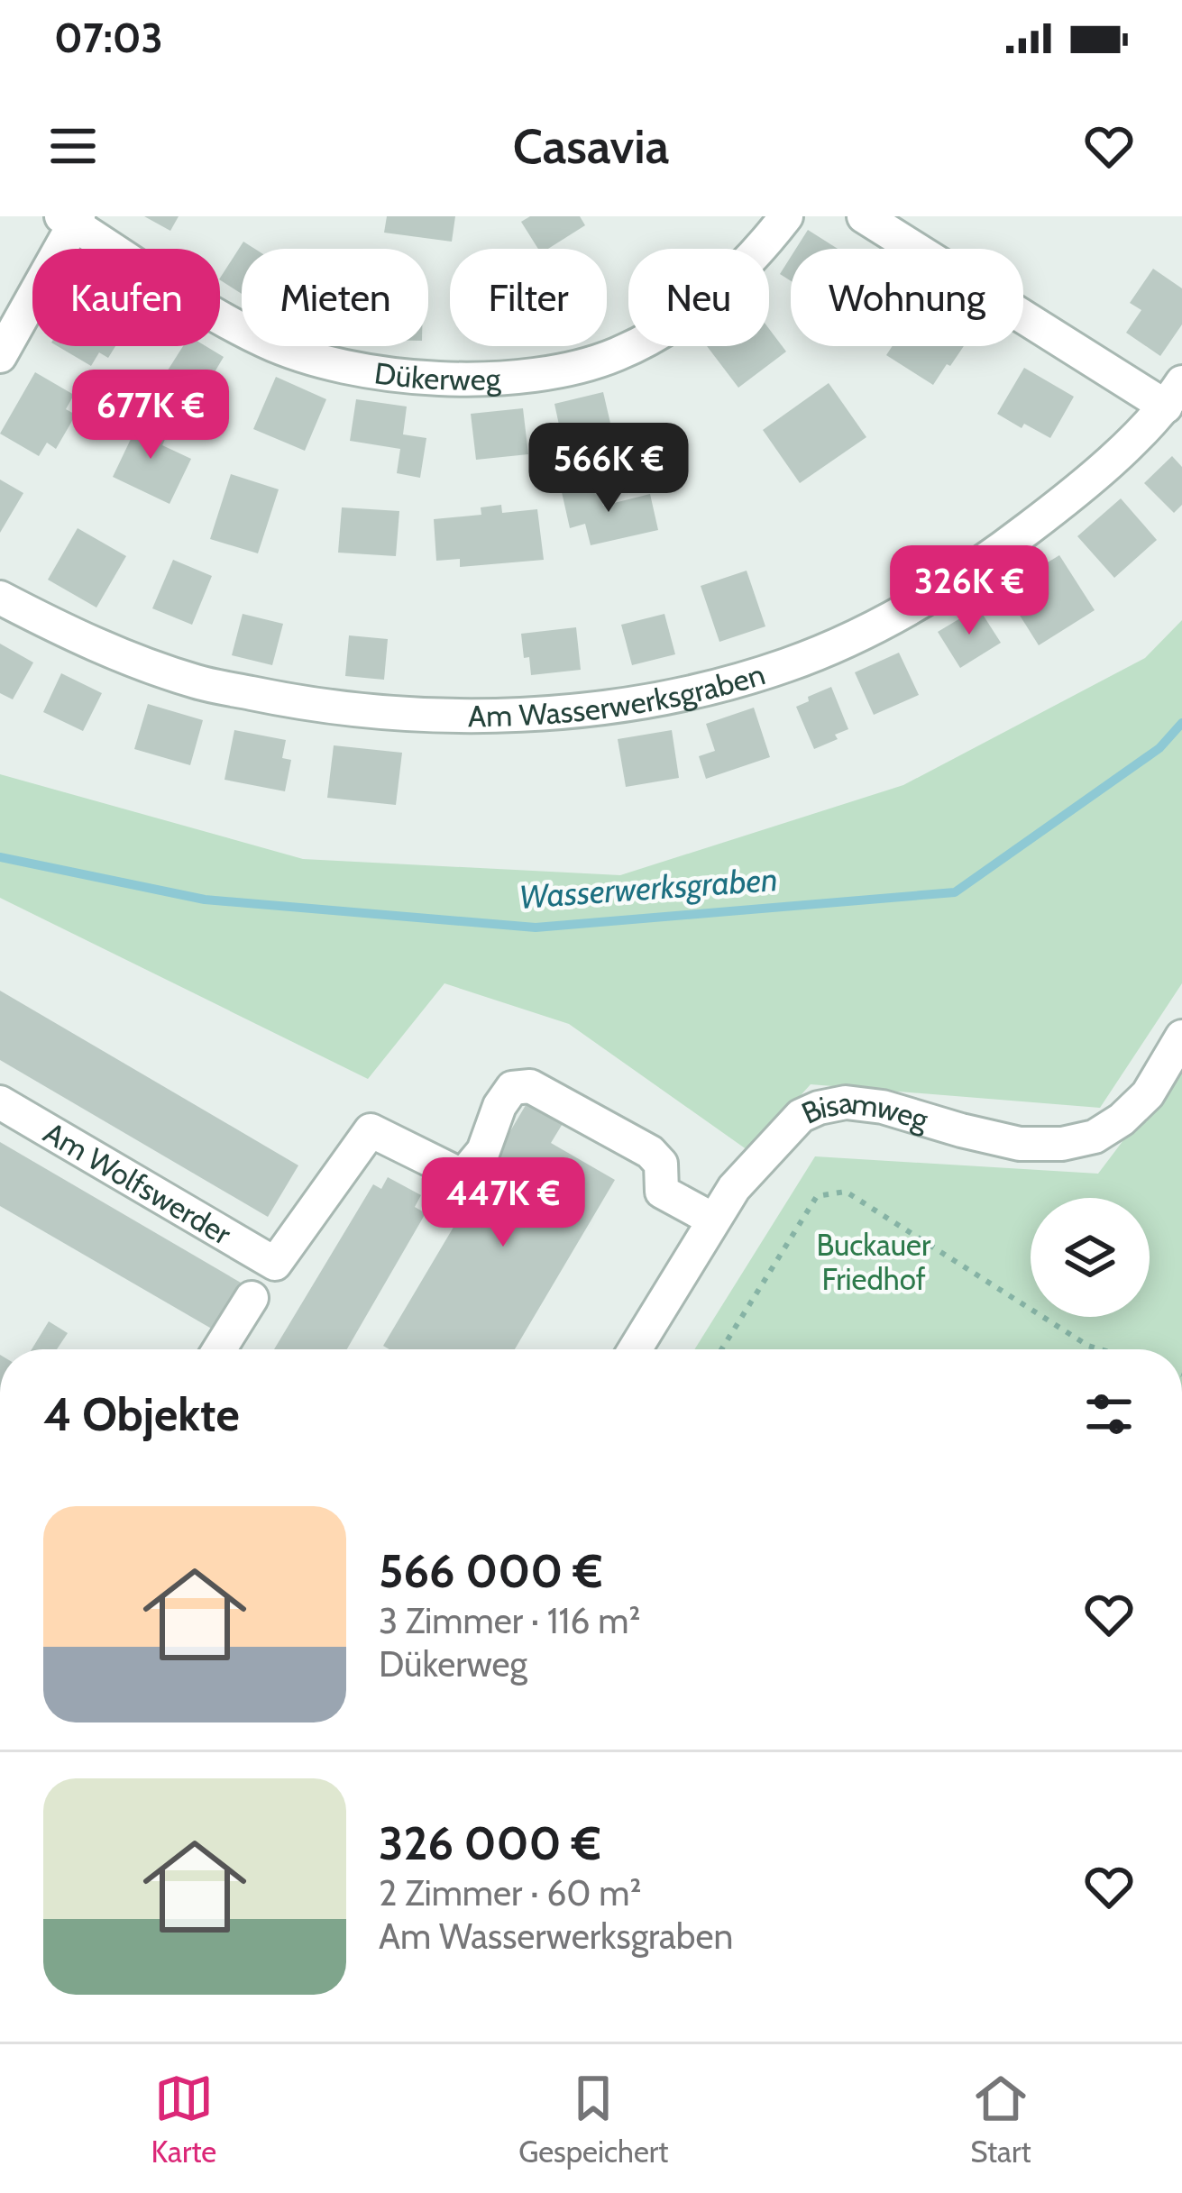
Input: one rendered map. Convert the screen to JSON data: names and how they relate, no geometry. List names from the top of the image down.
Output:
{
  "streets": {
    "street": [
      "Dükerweg",
      "Am Wasserwerksgraben",
      "Bisamweg",
      "Am Wolfswerder"
    ]
  },
  "crossings": [
    ["Bisamweg", "Am Wolfswerder"]
  ],
  "water": ["Wasserwerksgraben"],
  "parks": ["Buckauer Friedhof"],
  "page": {
    "status": "07:03",
    "header": "Casavia",
    "chip": [
      "Kaufen",
      "Mieten",
      "Filter",
      "Neu",
      "Wohnung"
    ],
    "price": [
      "677K €",
      "566K €",
      "326K €",
      "447K €"
    ],
    "heading": "4 Objekte",
    "list": [
      {
        "name": "566 000 €",
        "note": "3 Zimmer · 116 m² · Dükerweg"
      },
      {
        "name": "326 000 €",
        "note": "2 Zimmer · 60 m² · Am Wasserwerksgraben"
      }
    ],
    "tabs": ["Karte", "Gespeichert", "Start"]
  }
}
